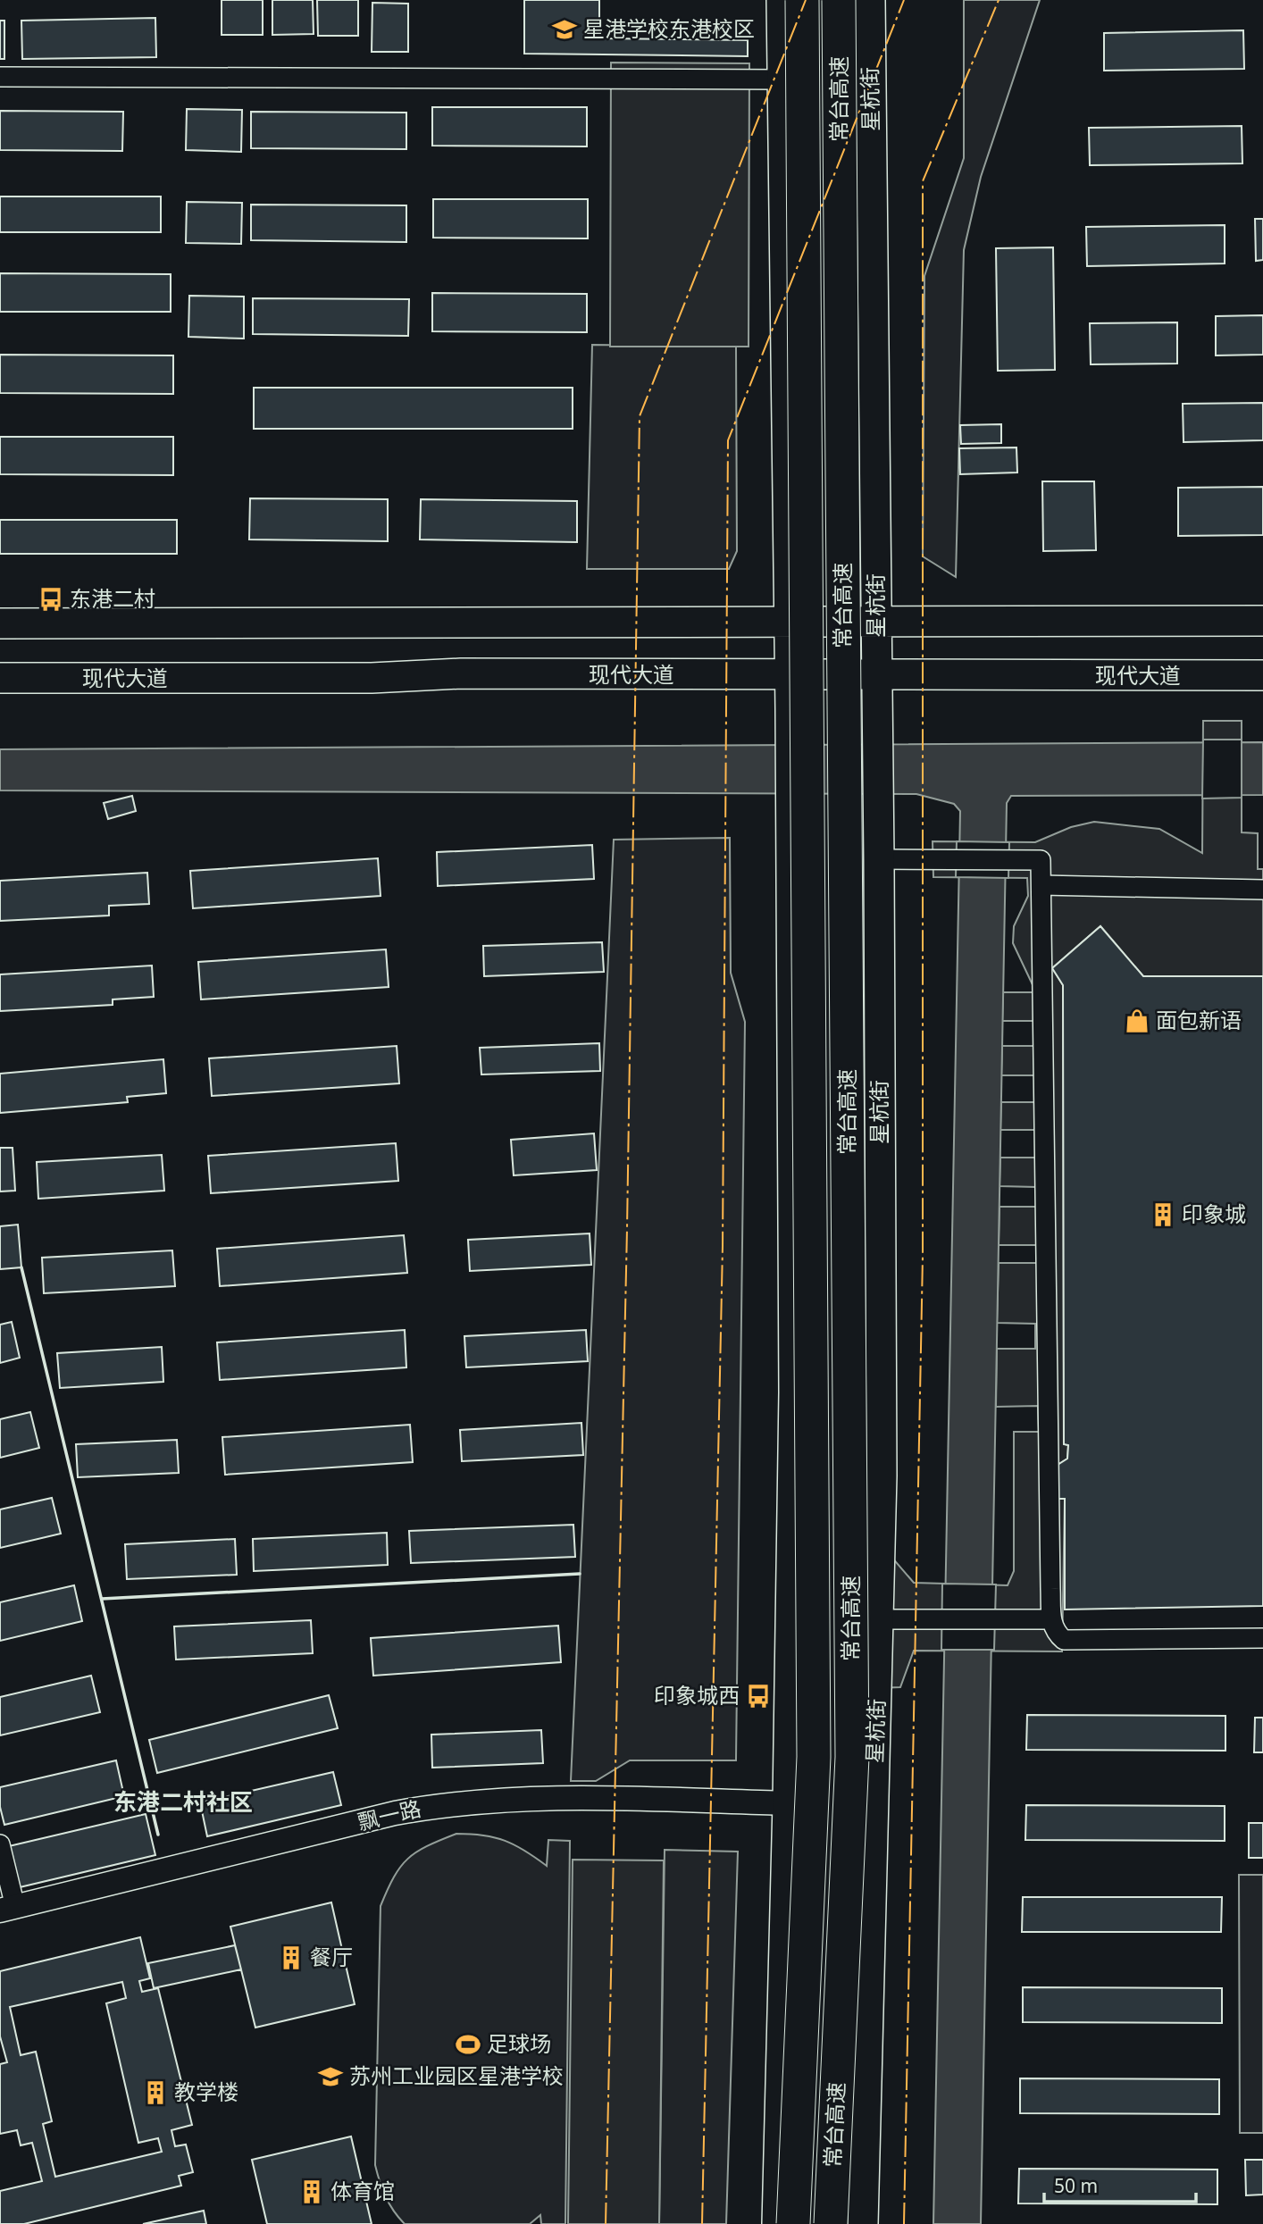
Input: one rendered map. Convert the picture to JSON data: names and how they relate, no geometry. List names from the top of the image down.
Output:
{
  "streets": {
    "highway": ["常台高速"],
    "main road": ["星杭街", "现代大道"],
    "street": ["飘一路"]
  },
  "crossings": [
    ["星杭街", "现代大道"]
  ],
  "districts": ["东港二村社区"],
  "places": {
    "school or university": ["星港学校东港校区", "苏州工业园区星港学校"],
    "bus stop": ["东港二村", "印象城西"],
    "shop": ["面包新语"],
    "building": [
      "印象城",
      "餐厅",
      "教学楼",
      "体育馆"
    ],
    "sports": ["足球场"]
  },
  "scale_bar": "50 m"
}
